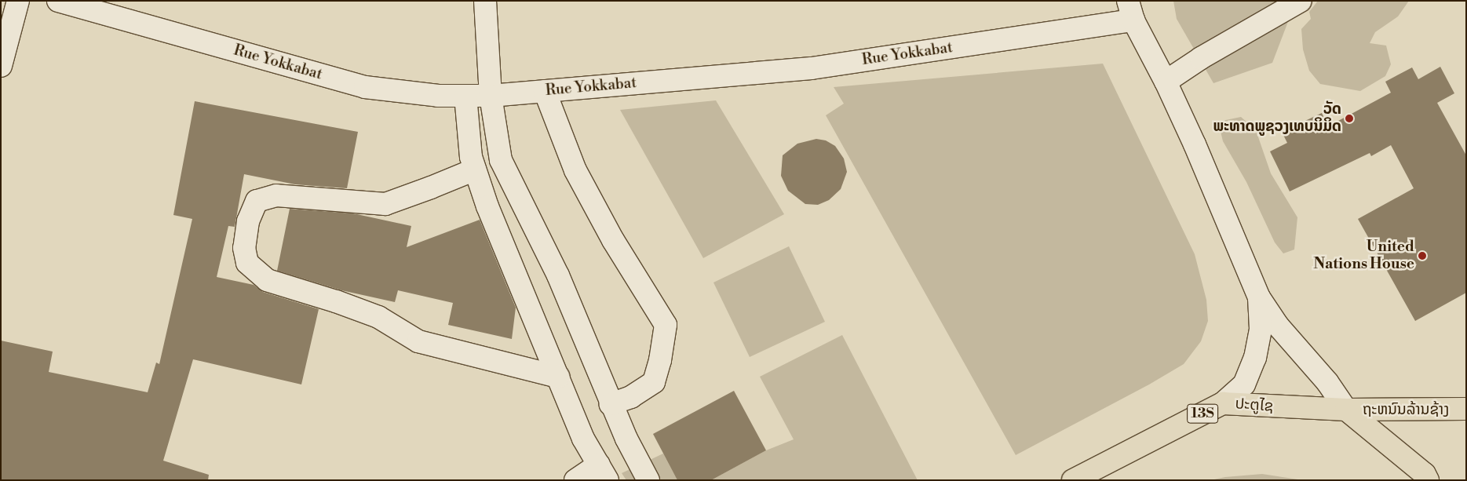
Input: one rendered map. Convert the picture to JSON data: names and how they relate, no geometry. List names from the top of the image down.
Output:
{
  "streets": {
    "highway": ["ປະຕູໄຊ", "ຖະຫນົນລ້ານຊ້າງ", "13S"],
    "street": ["Rue Yokkabat"]
  },
  "crossings": [
    ["ປະຕູໄຊ", "ຖະຫນົນລ້ານຊ້າງ"]
  ],
  "places": ["ວັດ ພະທາດພູຊວງເທບນິມິດ", "United Nations House"]
}
